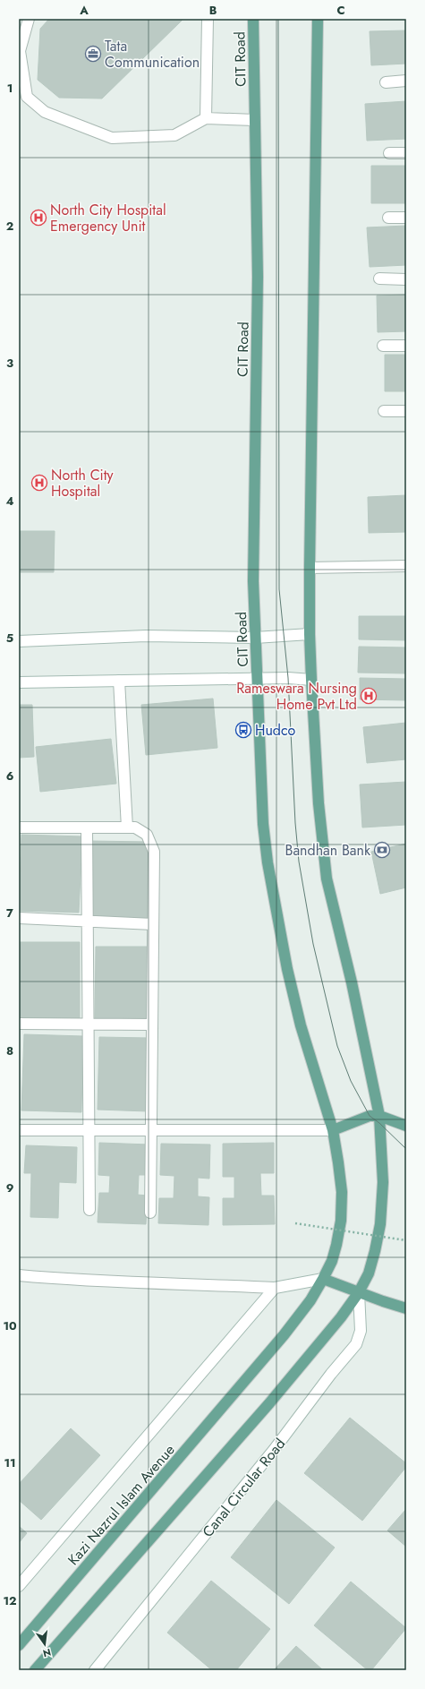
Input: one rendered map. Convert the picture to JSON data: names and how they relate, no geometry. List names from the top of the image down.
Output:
{
  "streets": {
    "main road": ["CIT Road", "Kazi Nazrul Islam Avenue"],
    "street": ["Canal Circular Road"]
  },
  "crossings": [
    ["CIT Road", "Kazi Nazrul Islam Avenue"]
  ],
  "places": {
    "office": ["Tata Communication"],
    "hospital": ["North City Hospital Emergency Unit", "North City Hospital", "Rameswara Nursing Home Pvt Ltd"],
    "bus stop": ["Hudco"],
    "bank": ["Bandhan Bank"]
  },
  "north": "bottom",
  "grid": {
    "columns": ["A", "B", "C"],
    "rows": [
      "1",
      "2",
      "3",
      "4",
      "5",
      "6",
      "7",
      "8",
      "9",
      "10",
      "11",
      "12"
    ]
  }
}
